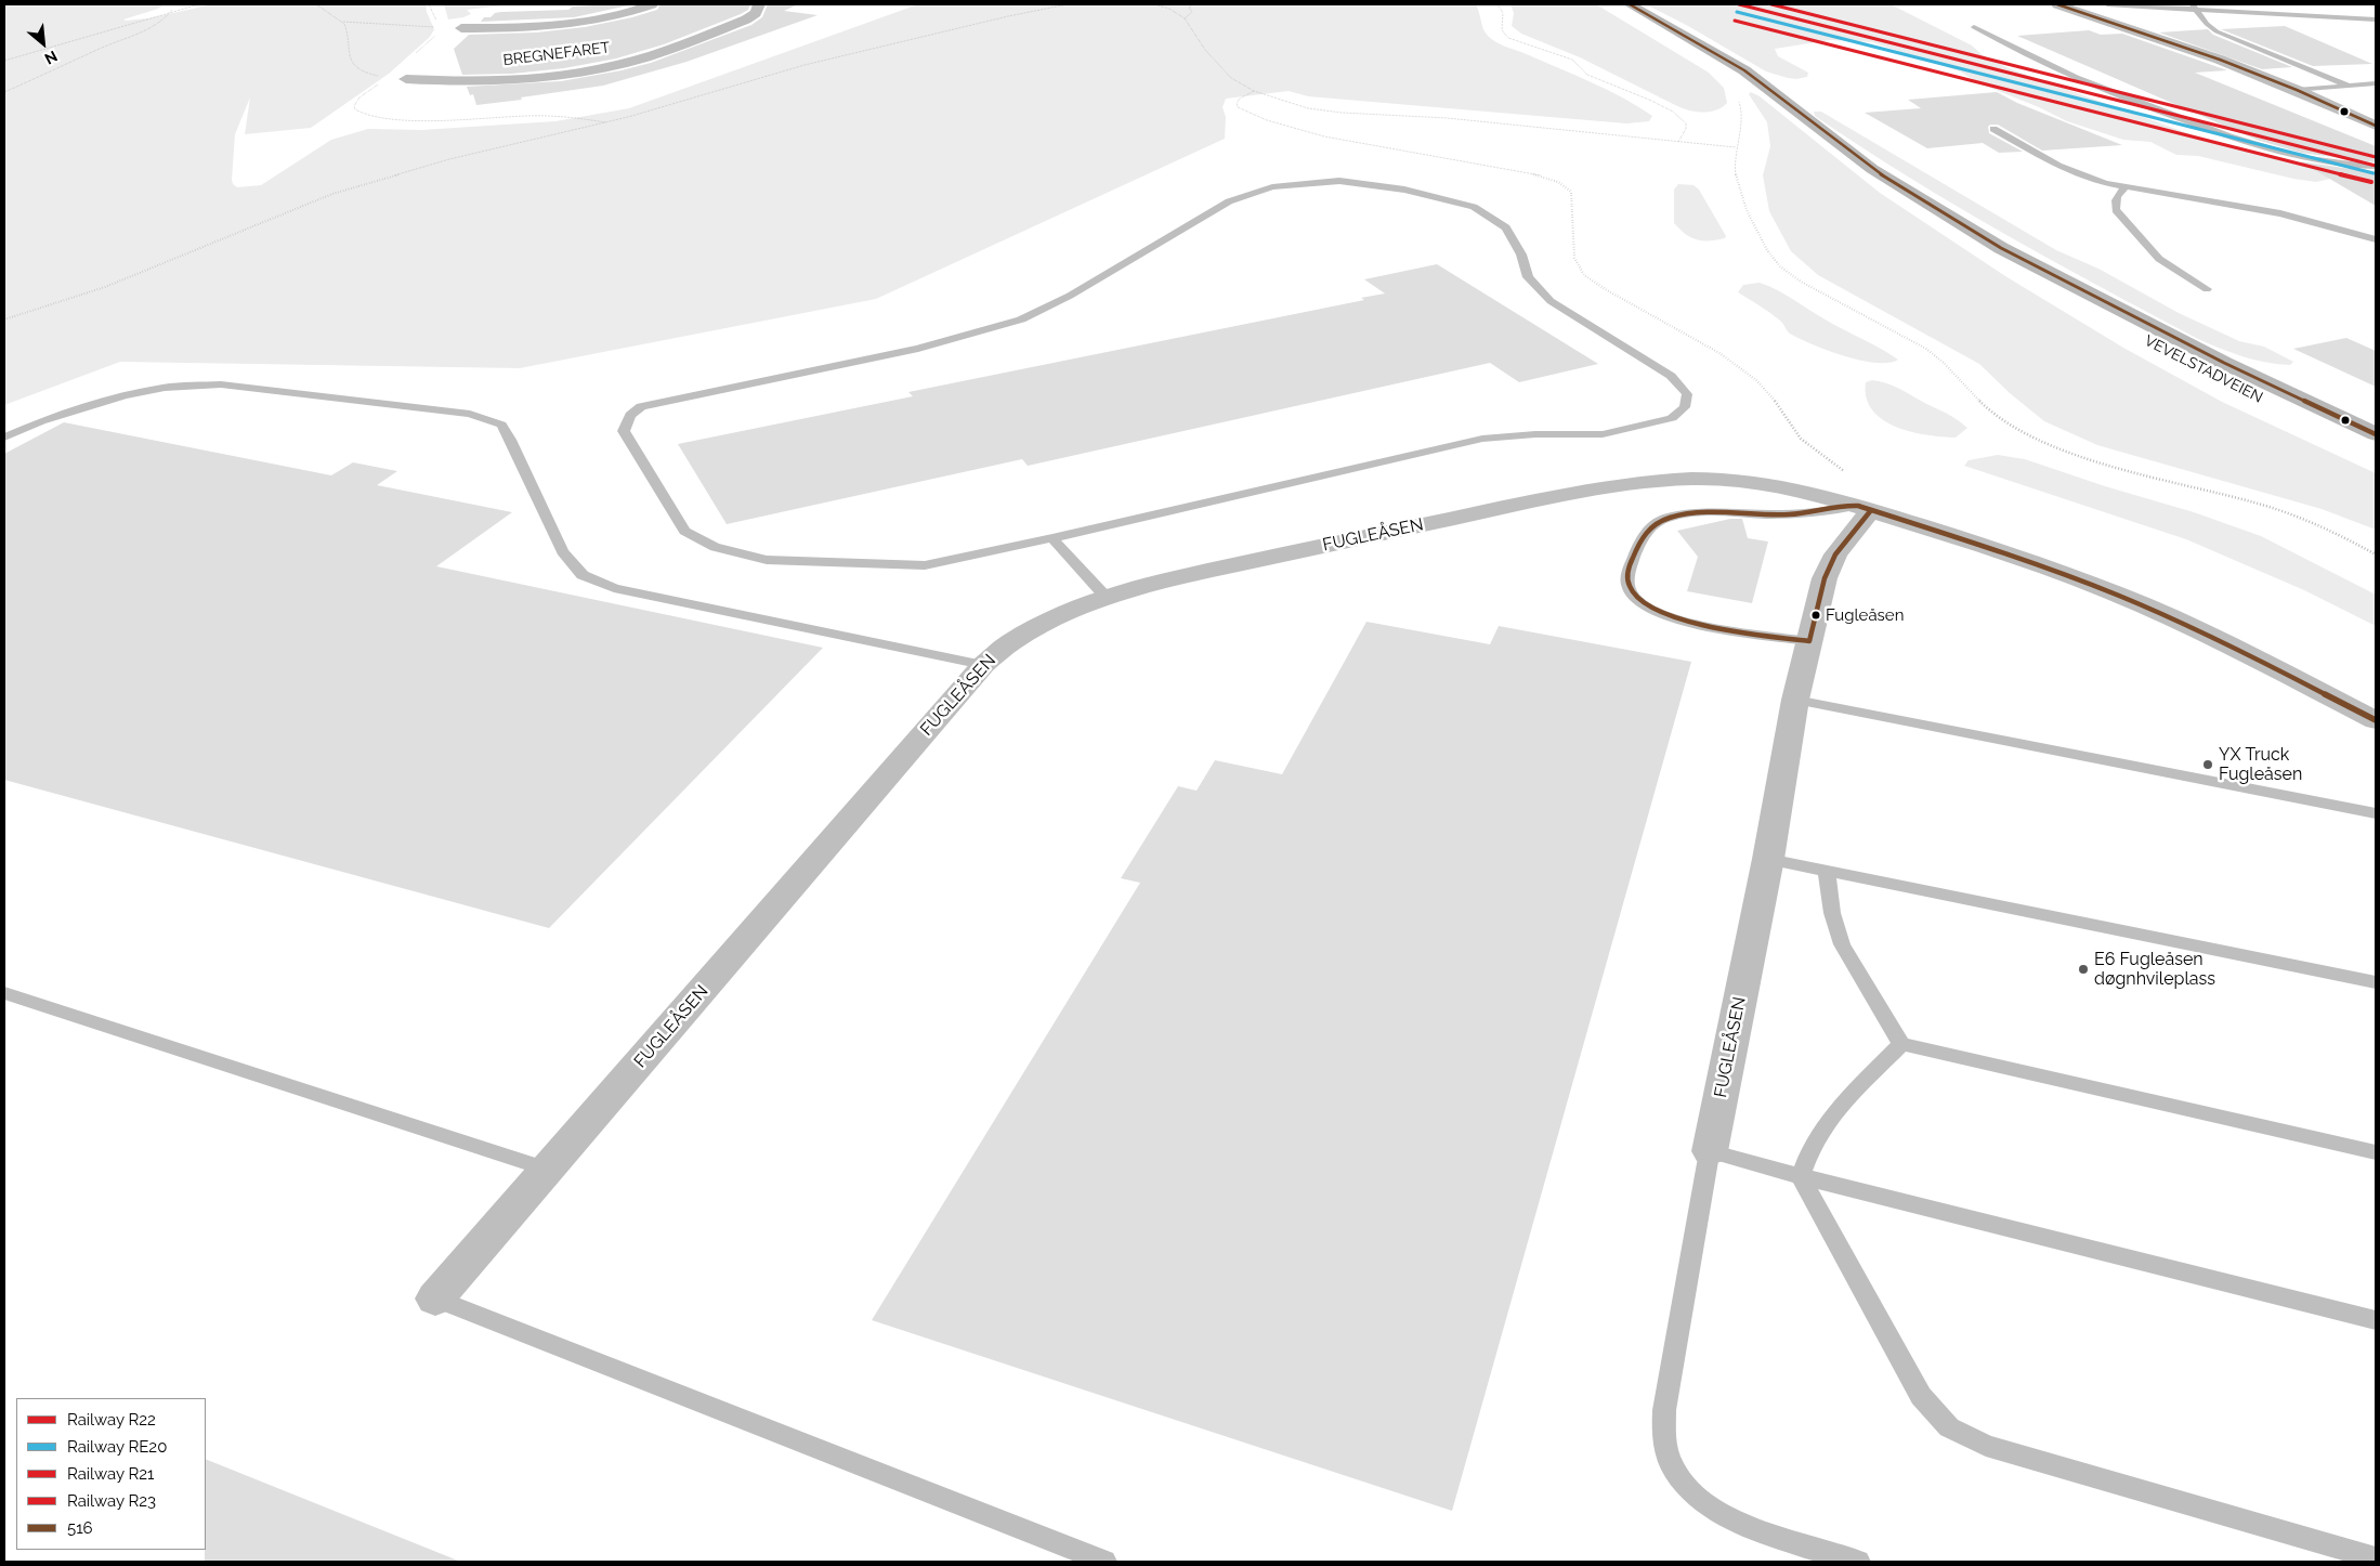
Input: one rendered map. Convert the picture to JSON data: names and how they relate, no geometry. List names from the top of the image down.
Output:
{
  "streets": {
    "main road": ["VEVELSTADVEIEN"],
    "street": ["BREGNEFARET", "FUGLEÅSEN"]
  },
  "places": ["Fugleåsen", "YX Truck Fugleåsen", "E6 Fugleåsen døgnhvileplass"],
  "lines": [
    "rail line R22",
    "rail line R21",
    "transit line 516",
    "rail line RE20",
    "rail line R23"
  ],
  "legend": [
    "Railway R22",
    "Railway RE20",
    "Railway R21",
    "Railway R23",
    "516"
  ],
  "north": "bottom right"
}
